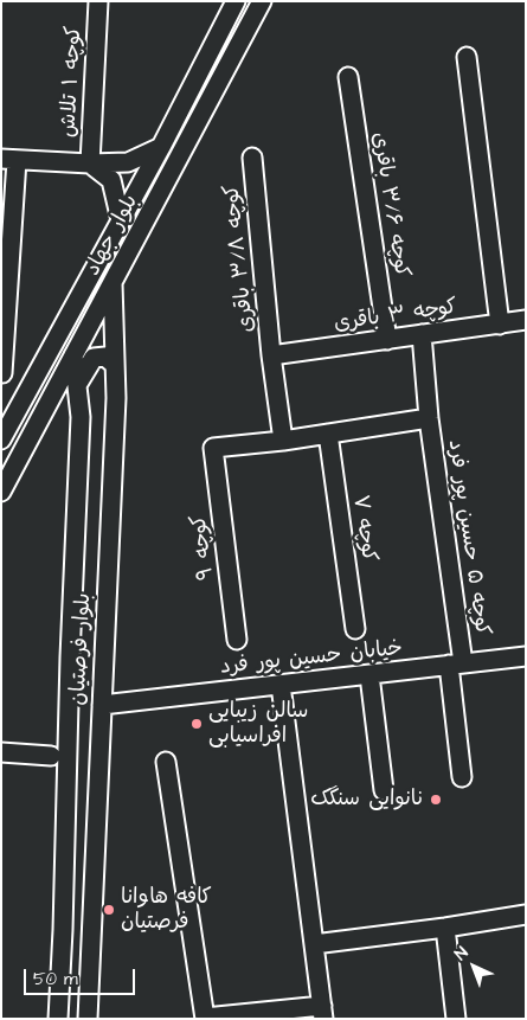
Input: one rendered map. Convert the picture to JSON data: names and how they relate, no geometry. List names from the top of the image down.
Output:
{
  "streets": {
    "street": [
      "کوچه ۱ تلاش",
      "کوچه ۳/۶ باقری",
      "بلوار جهاد",
      "کوچه ۳/۸ باقری",
      "کوچه ۳ باقری",
      "کوچه ۷",
      "کوچه ۵ حسین پور فرد",
      "کوچه ۹",
      "بلوار فرصتیان",
      "خیابان حسین پور فرد"
    ]
  },
  "crossings": [
    ["کوچه ۳/۶ باقری", "کوچه ۳ باقری"],
    ["بلوار جهاد", "بلوار فرصتیان"],
    ["کوچه ۳/۸ باقری", "کوچه ۳ باقری"],
    ["کوچه ۳/۸ باقری", "کوچه ۹"],
    ["کوچه ۳ باقری", "کوچه ۵ حسین پور فرد"],
    ["کوچه ۵ حسین پور فرد", "خیابان حسین پور فرد"],
    ["بلوار فرصتیان", "خیابان حسین پور فرد"]
  ],
  "places": ["سالن زیبایی افراسیابی", "نانوایی سنگک", "کافه هاوانا فرصتیان"],
  "scale_bar": "50 m",
  "north": "top left"
}
